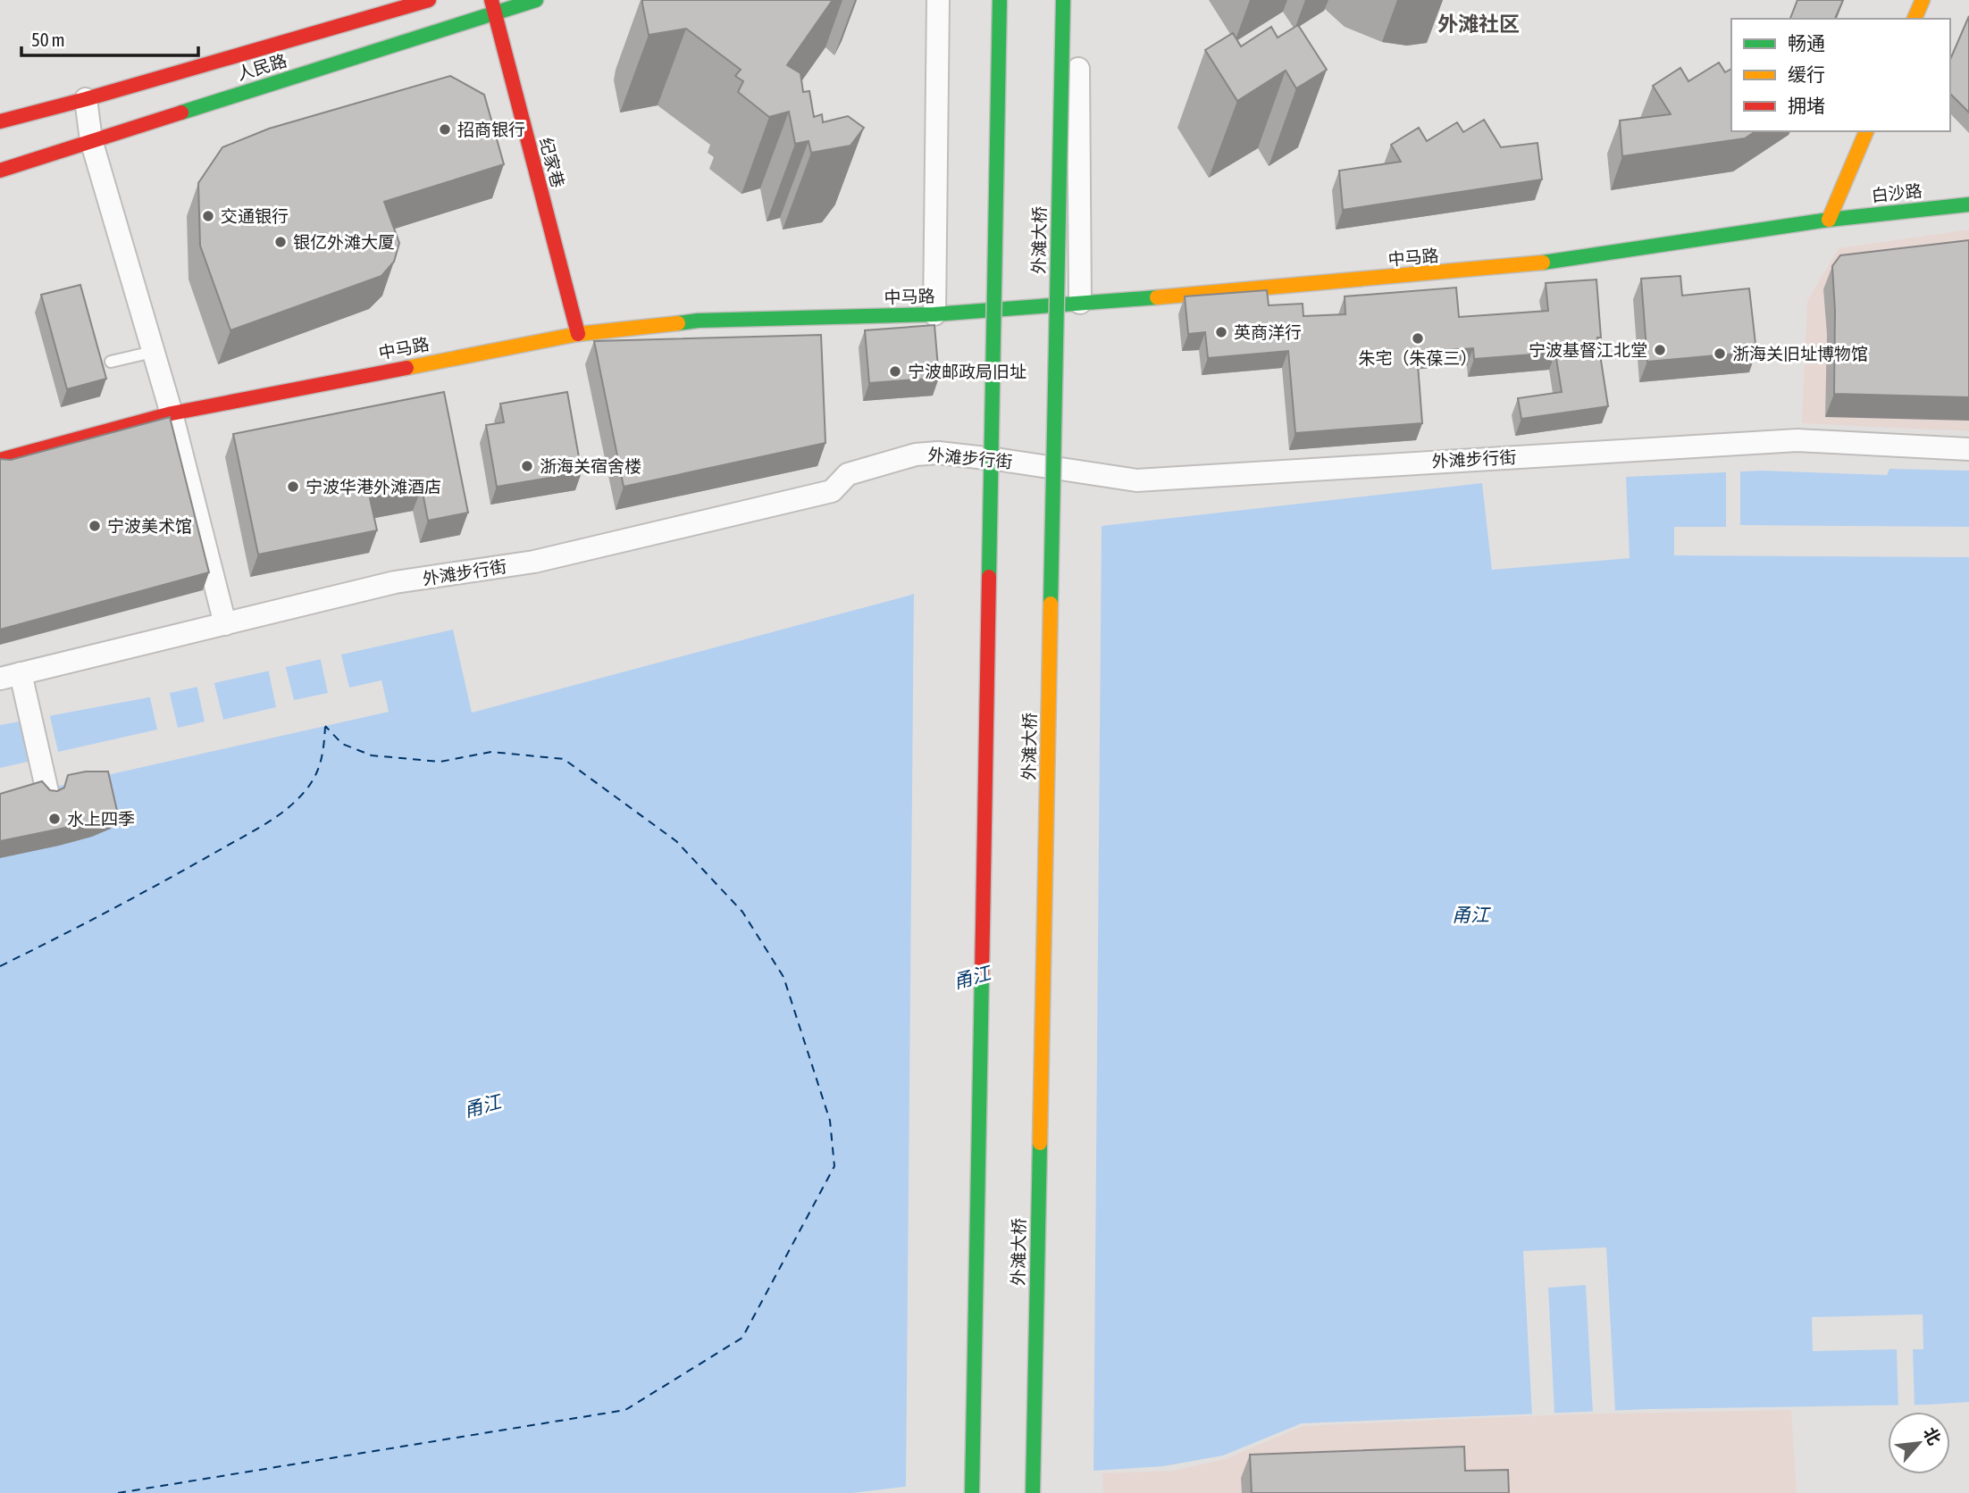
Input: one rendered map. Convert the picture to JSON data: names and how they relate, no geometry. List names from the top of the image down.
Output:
{
  "streets": {
    "main road": [
      "人民路",
      "纪家巷",
      "白沙路",
      "外滩大桥",
      "中马路"
    ],
    "street": ["外滩步行街"]
  },
  "crossings": [
    ["人民路", "纪家巷"],
    ["纪家巷", "中马路"],
    ["白沙路", "中马路"]
  ],
  "districts": ["外滩社区"],
  "water": ["甬江"],
  "places": [
    "招商银行",
    "交通银行",
    "银亿外滩大厦",
    "英商洋行",
    "朱宅（朱葆三）",
    "宁波基督江北堂",
    "浙海关旧址博物馆",
    "宁波邮政局旧址",
    "浙海关宿舍楼",
    "宁波华港外滩酒店",
    "宁波美术馆",
    "水上四季"
  ],
  "legend": ["畅通", "缓行", "拥堵"],
  "scale_bar": "50 m",
  "north": "top right"
}
